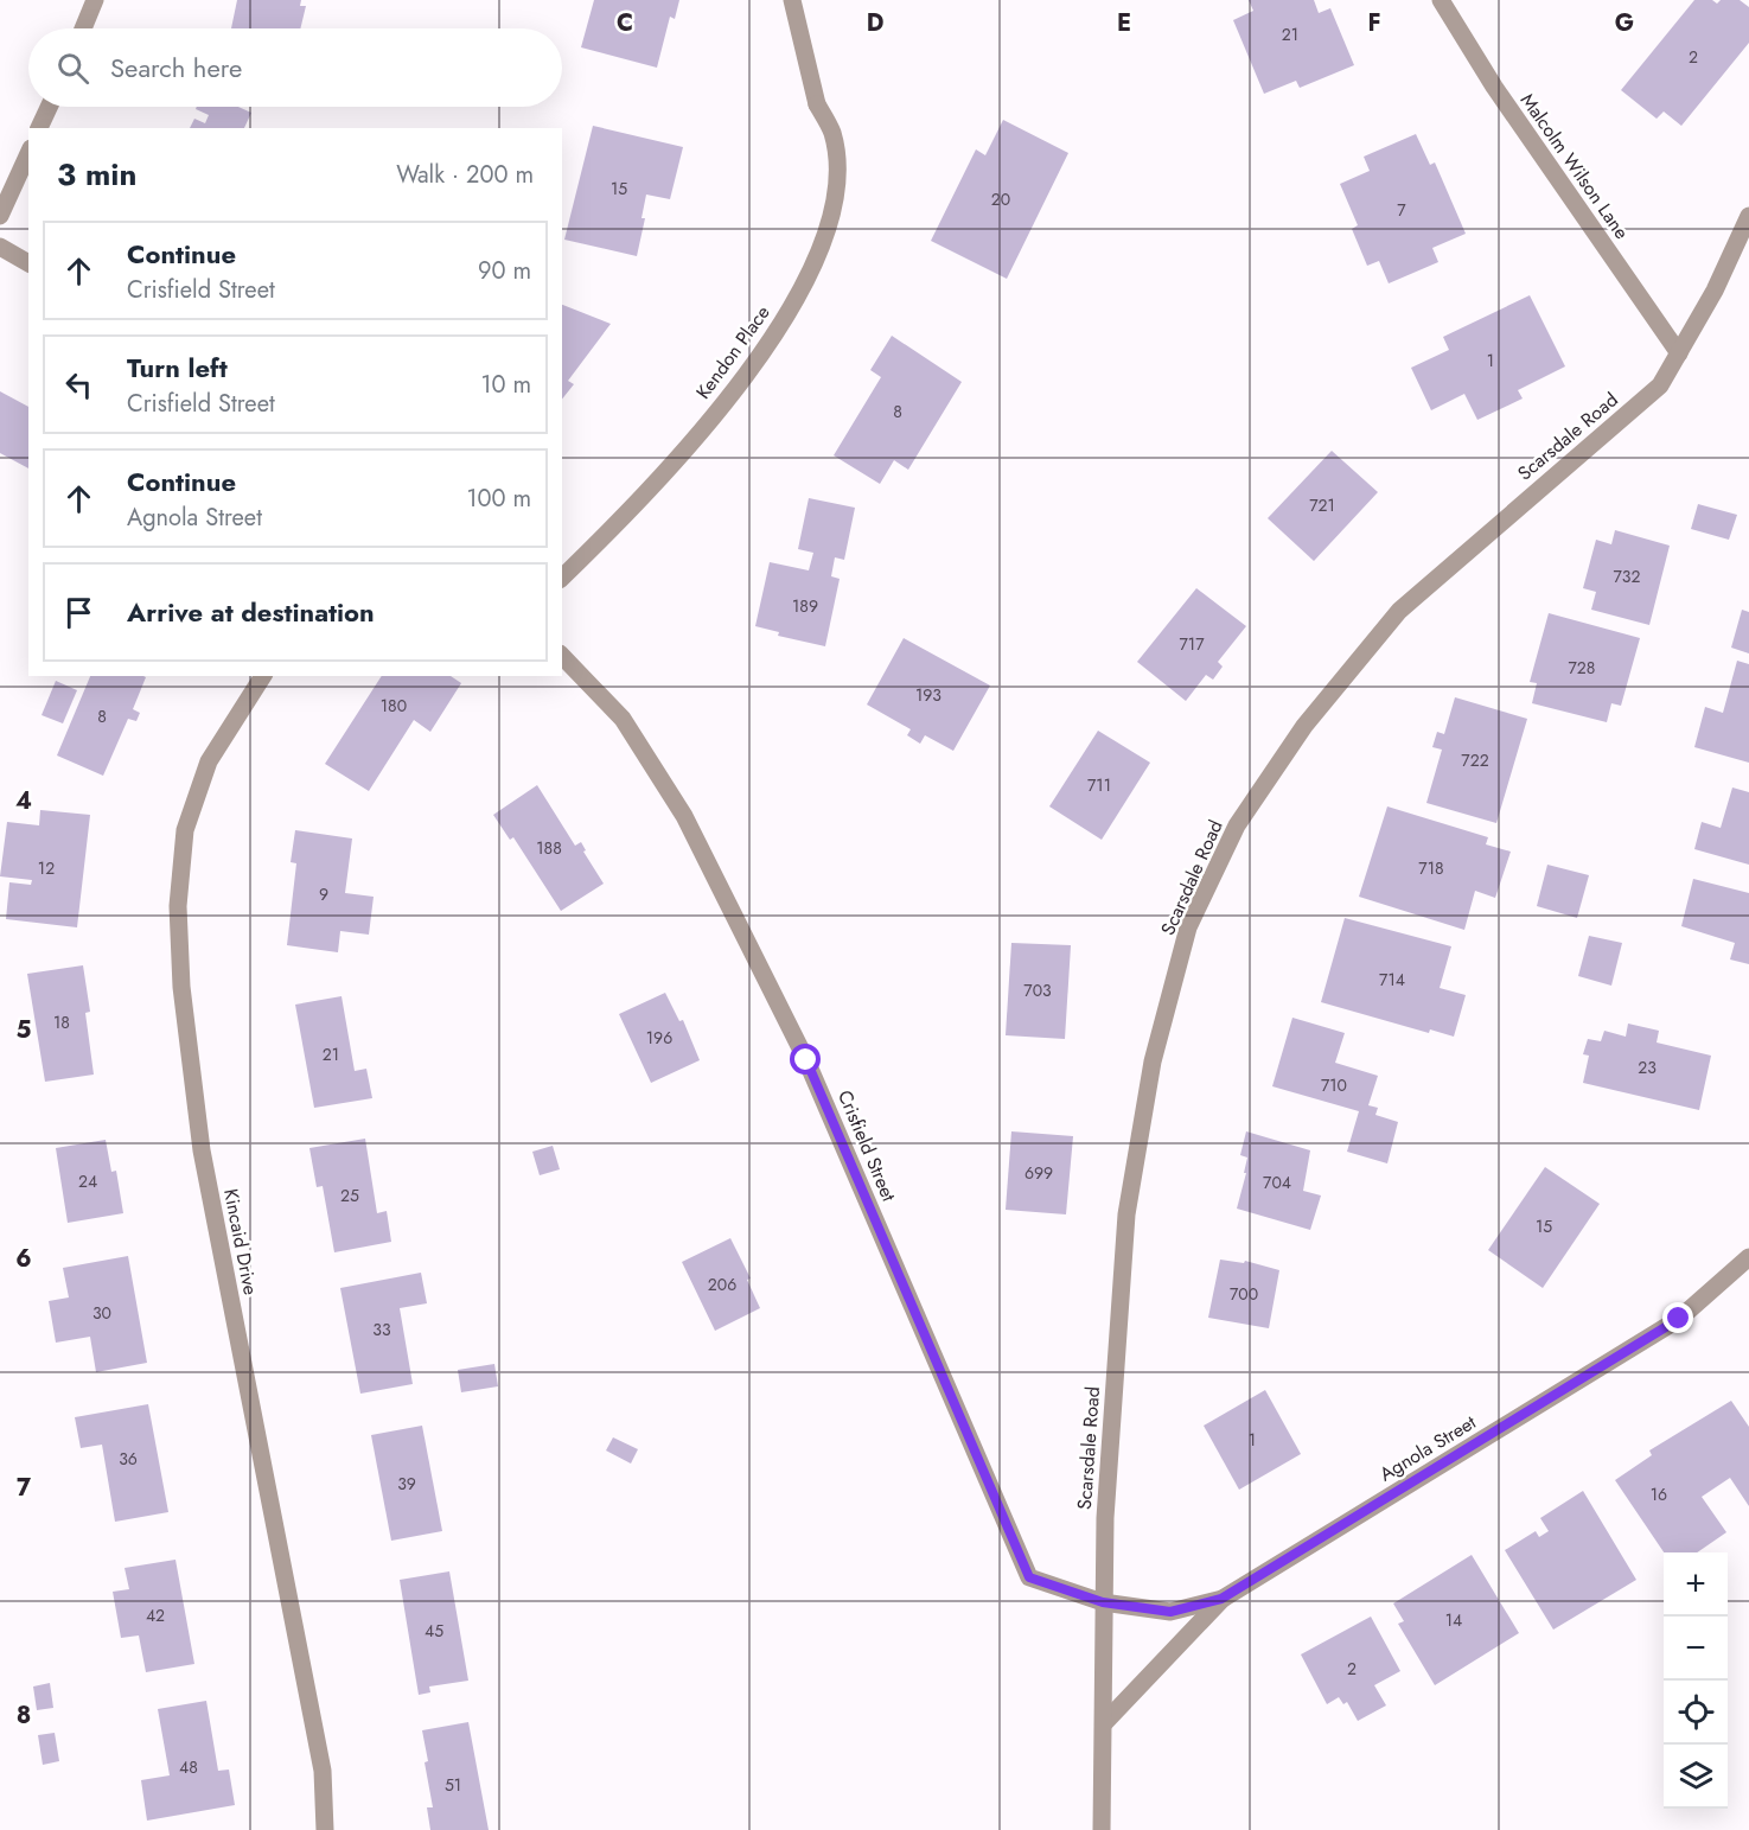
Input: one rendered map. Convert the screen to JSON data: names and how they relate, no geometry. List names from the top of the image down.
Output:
{
  "streets": {
    "street": [
      "Malcolm Wilson Lane",
      "Kendon Place",
      "Scarsdale Road",
      "Crisfield Street",
      "Kincaid Drive",
      "Agnola Street"
    ]
  },
  "crossings": [
    ["Malcolm Wilson Lane", "Scarsdale Road"],
    ["Scarsdale Road", "Crisfield Street"],
    ["Scarsdale Road", "Agnola Street"],
    ["Crisfield Street", "Agnola Street"]
  ],
  "house_numbers": [
    "21",
    "2",
    "15",
    "20",
    "7",
    "1",
    "8",
    "721",
    "732",
    "189",
    "717",
    "728",
    "193",
    "180",
    "8",
    "722",
    "711",
    "188",
    "12",
    "718",
    "9",
    "714",
    "703",
    "18",
    "196",
    "21",
    "23",
    "710",
    "699",
    "24",
    "704",
    "25",
    "15",
    "206",
    "700",
    "30",
    "33",
    "1",
    "36",
    "39",
    "16",
    "42",
    "14",
    "45",
    "2",
    "48",
    "51"
  ],
  "page": {
    "search": "Search here",
    "heading": ["3 min", "Walk · 200 m"],
    "list": [
      ["Continue", "Crisfield Street", "90 m"],
      ["Turn left", "Crisfield Street", "10 m"],
      ["Continue", "Agnola Street", "100 m"],
      "Arrive at destination"
    ],
    "map_buttons": ["+", "−"]
  },
  "grid": {
    "columns": [
      "C",
      "D",
      "E",
      "F",
      "G"
    ],
    "rows": [
      "4",
      "5",
      "6",
      "7",
      "8"
    ]
  }
}
